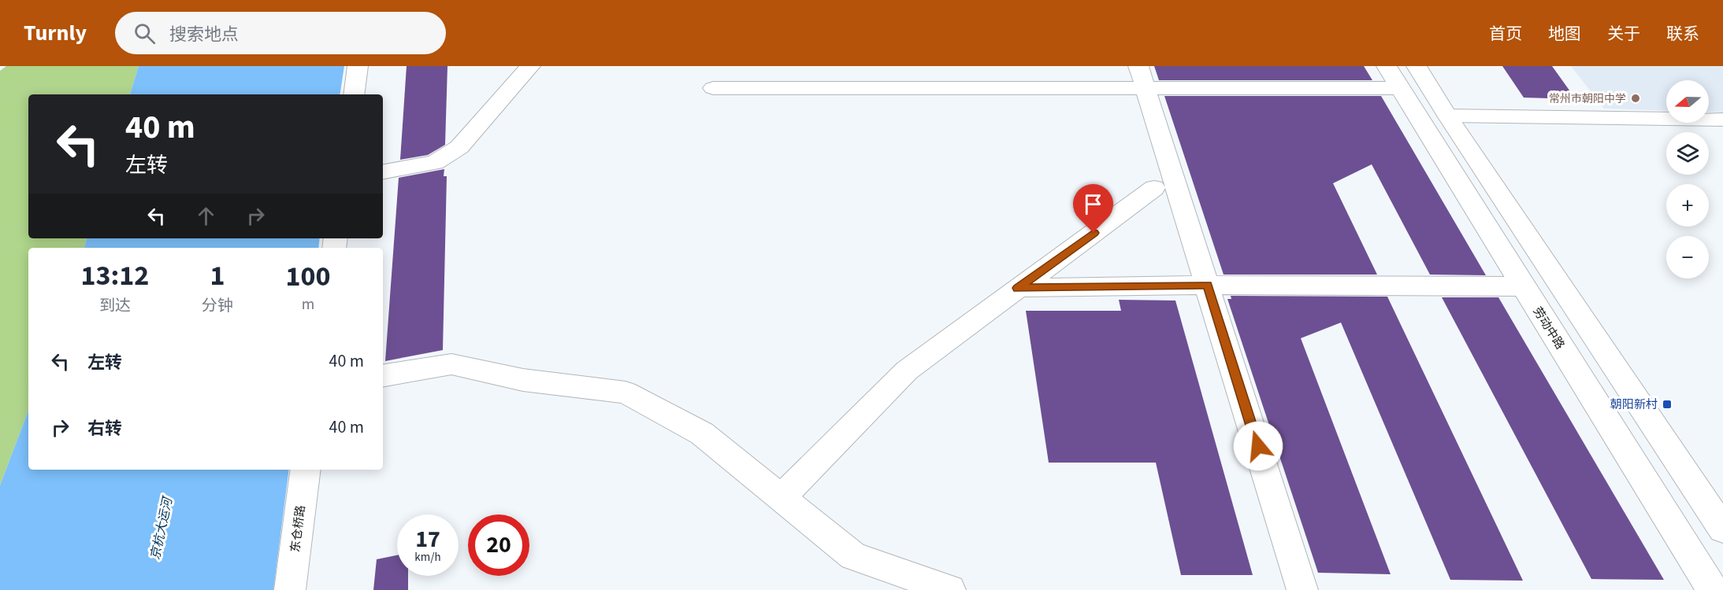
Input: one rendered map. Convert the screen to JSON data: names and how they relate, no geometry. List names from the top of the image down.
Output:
{
  "streets": {
    "main road": ["劳动中路", "东仓桥路"]
  },
  "water": ["京杭大运河"],
  "places": {
    "other": ["常州市朝阳中学"],
    "transit": ["朝阳新村"]
  },
  "north": "left",
  "page": {
    "header": "Turnly",
    "search": "搜索地点",
    "nav": [
      "首页",
      "地图",
      "关于",
      "联系"
    ],
    "map_buttons": ["+", "−"],
    "turn": ["40 m", "左转"],
    "eta": [
      "13:12",
      "到达",
      "1",
      "分钟",
      "100",
      "m"
    ],
    "list": [
      {
        "name": "左转",
        "value": "40 m"
      },
      {
        "name": "右转",
        "value": "40 m"
      }
    ],
    "speed": "17 km/h",
    "limit": "20"
  }
}
